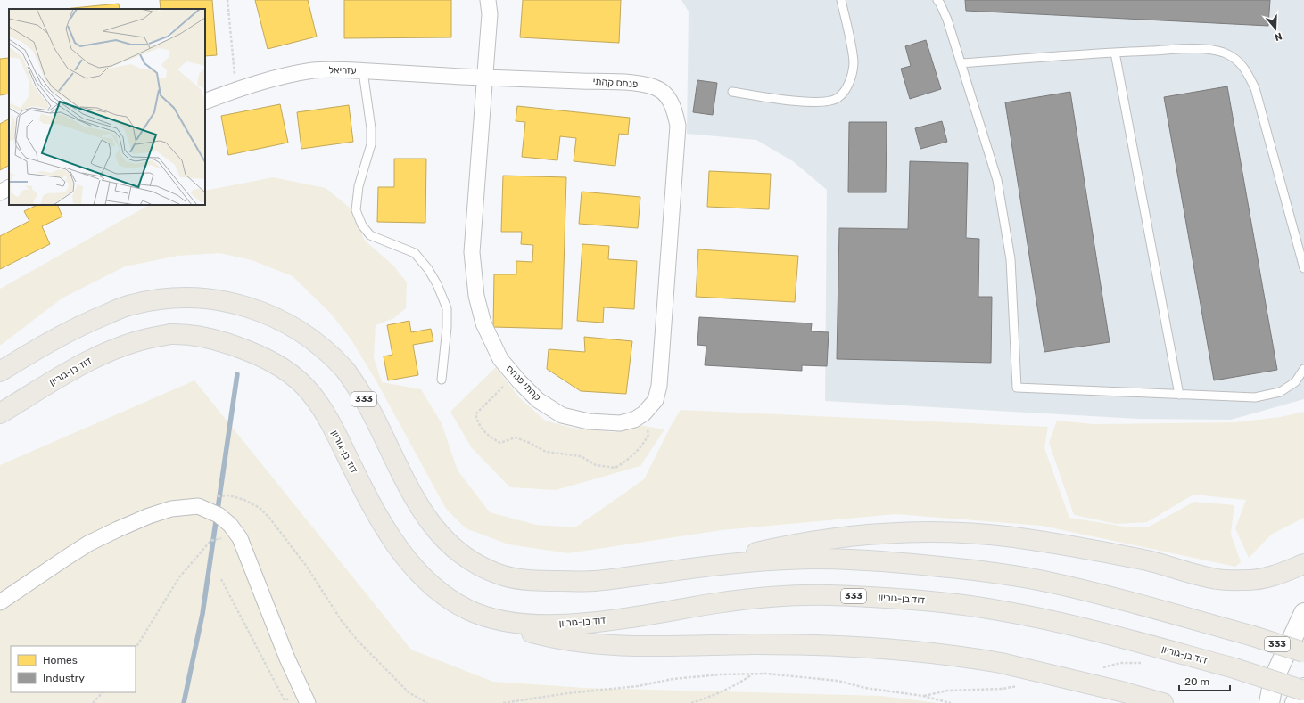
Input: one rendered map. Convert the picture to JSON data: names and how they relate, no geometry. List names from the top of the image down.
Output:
{
  "streets": {
    "main road": ["דוד בן-גוריון", "333"],
    "street": ["עזריאל", "פנחס קהתי", "קהתי פנחס"]
  },
  "crossings": [
    ["עזריאל", "פנחס קהתי"],
    ["עזריאל", "קהתי פנחס"],
    ["פנחס קהתי", "קהתי פנחס"]
  ],
  "legend": ["Homes", "Industry"],
  "scale_bar": "20 m",
  "north": "bottom"
}
